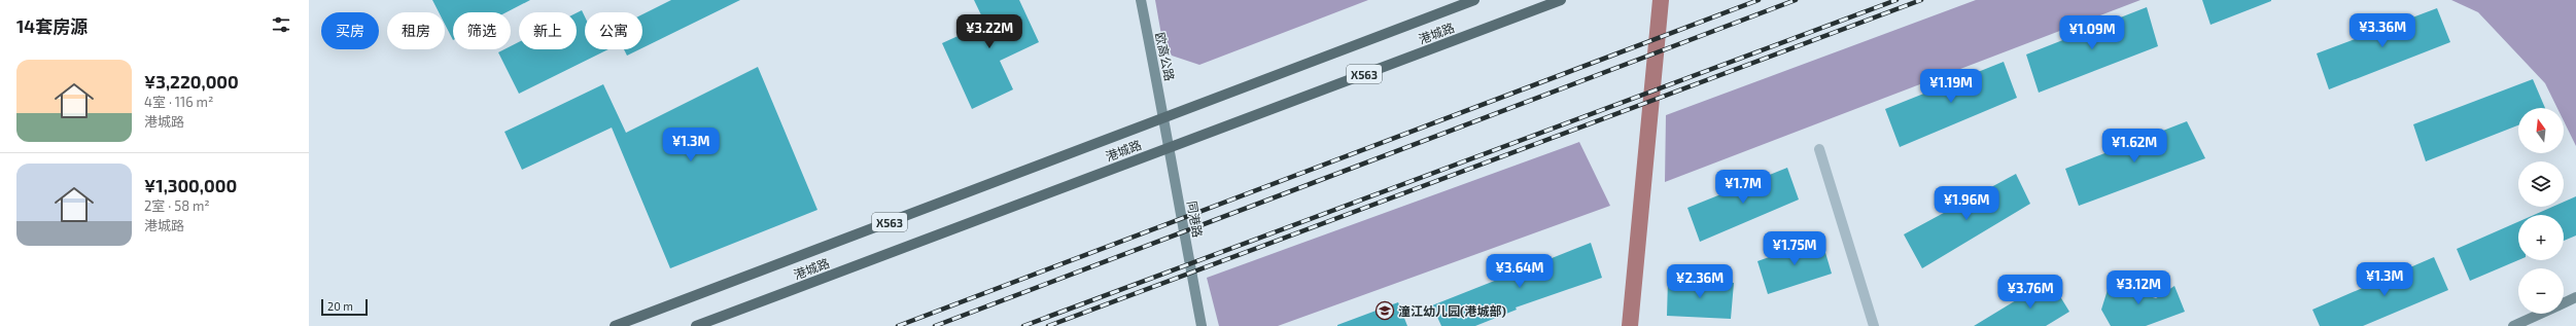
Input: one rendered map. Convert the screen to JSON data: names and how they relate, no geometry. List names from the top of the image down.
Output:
{
  "streets": {
    "main road": ["港城路", "X563"],
    "street": ["欧高公路", "同港路"]
  },
  "crossings": [
    ["港城路", "欧高公路"],
    ["港城路", "同港路"],
    ["欧高公路", "同港路"]
  ],
  "places": {
    "school or university": ["潼江幼儿园(港城部)"]
  },
  "scale_bar": "20 m",
  "north": "top",
  "page": {
    "heading": "14套房源",
    "chip": [
      "买房",
      "租房",
      "筛选",
      "新上",
      "公寓"
    ],
    "price": [
      "¥3.36M",
      "¥3.22M",
      "¥1.09M",
      "¥1.19M",
      "¥1.3M",
      "¥1.62M",
      "¥1.7M",
      "¥1.96M",
      "¥1.75M",
      "¥3.64M",
      "¥1.3M",
      "¥2.36M",
      "¥3.12M",
      "¥3.76M"
    ],
    "list": [
      {
        "name": "¥3,220,000",
        "note": "4室 · 116 m² · 港城路"
      },
      {
        "name": "¥1,300,000",
        "note": "2室 · 58 m² · 港城路"
      }
    ],
    "map_buttons": ["+", "−"],
    "scale": "20 m"
  }
}
